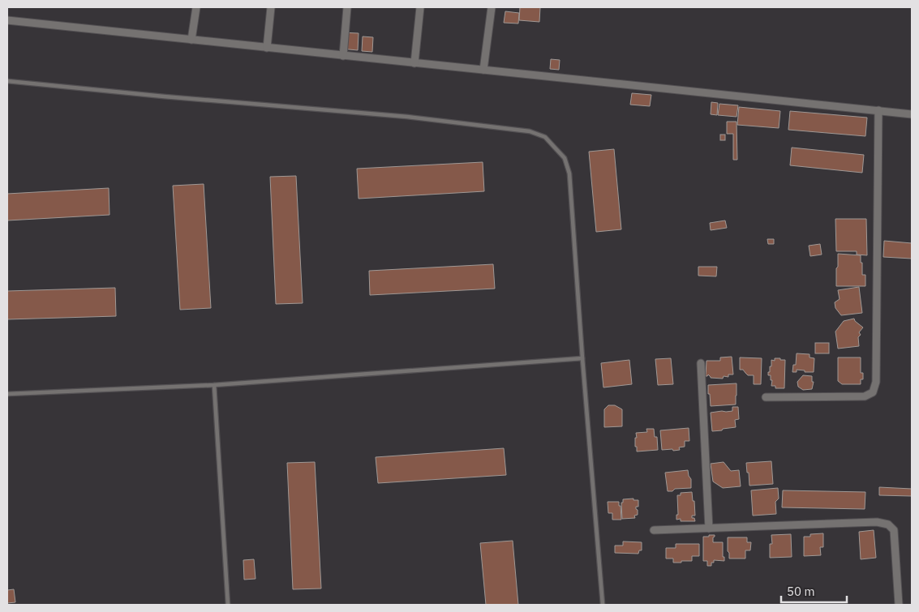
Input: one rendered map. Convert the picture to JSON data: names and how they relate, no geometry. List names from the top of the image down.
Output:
{
  "scale_bar": "50 m"
}
